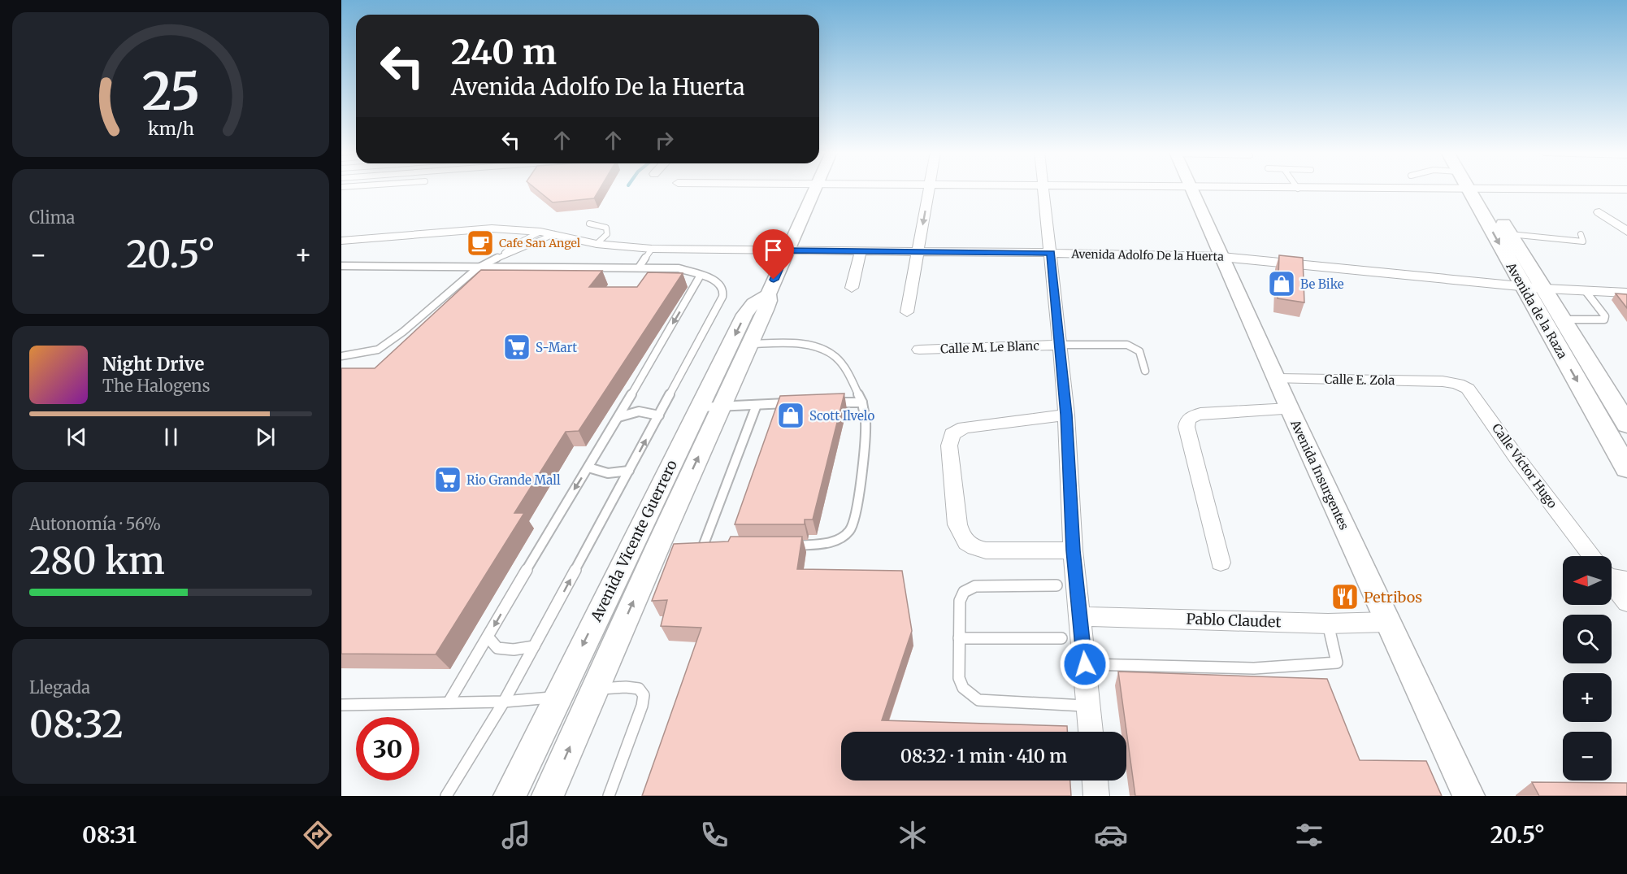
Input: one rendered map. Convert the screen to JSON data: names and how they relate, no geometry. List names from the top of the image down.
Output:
{
  "streets": {
    "main road": ["Avenida de la Raza"],
    "street": [
      "Avenida Adolfo De la Huerta",
      "Calle M. Le Blanc",
      "Calle E. Zola",
      "Calle Víctor Hugo",
      "Avenida Insurgentes",
      "Avenida Vicente Guerrero",
      "Pablo Claudet"
    ]
  },
  "crossings": [
    ["Avenida Adolfo De la Huerta", "Avenida de la Raza"],
    ["Avenida Adolfo De la Huerta", "Avenida Insurgentes"],
    ["Avenida Adolfo De la Huerta", "Avenida Vicente Guerrero"],
    ["Calle E. Zola", "Calle Víctor Hugo"],
    ["Calle E. Zola", "Avenida Insurgentes"],
    ["Avenida Insurgentes", "Pablo Claudet"]
  ],
  "places": {
    "cafe": ["Cafe San Angel"],
    "shop": ["Be Bike", "Scott Ilvelo"],
    "supermarket": ["S-Mart", "Rio Grande Mall"],
    "restaurant": ["Petribos"]
  },
  "north": "left",
  "page": {
    "turn": ["240 m", "Avenida Adolfo De la Huerta"],
    "tile": [
      "Clima",
      ["Autonomía · 56%", "280 km"],
      ["Llegada", "08:32"]
    ],
    "heat": ["−", "20.5°", "+"],
    "song": ["Night Drive", "The Halogens"],
    "map_buttons": ["+", "−"],
    "limit": "30",
    "trip": "08:32 · 1 min · 410 m",
    "tabs": ["08:31", "20.5°"],
    "gauge": ["25", "km/h"]
  }
}
